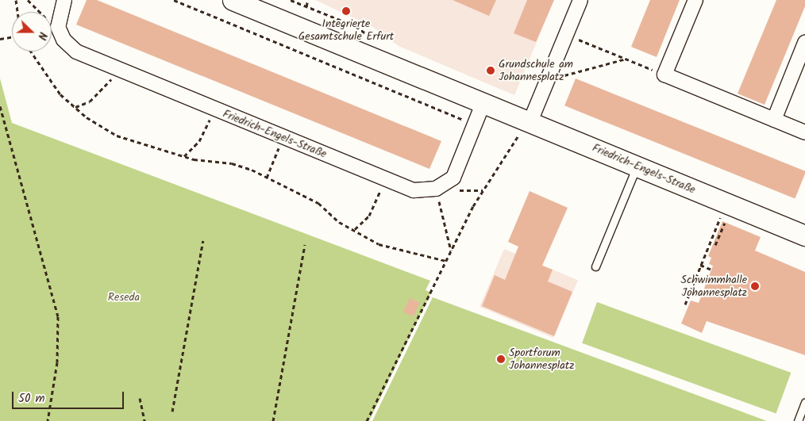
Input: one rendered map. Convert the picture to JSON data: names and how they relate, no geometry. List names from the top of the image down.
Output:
{
  "streets": {
    "street": ["Friedrich-Engels-Straße"]
  },
  "parks": ["Reseda"],
  "places": [
    "Integrierte Gesamtschule Erfurt",
    "Grundschule am Johannesplatz",
    "Schwimmhalle Johannesplatz",
    "Sportforum Johannesplatz"
  ],
  "scale_bar": "50 m",
  "north": "right"
}
